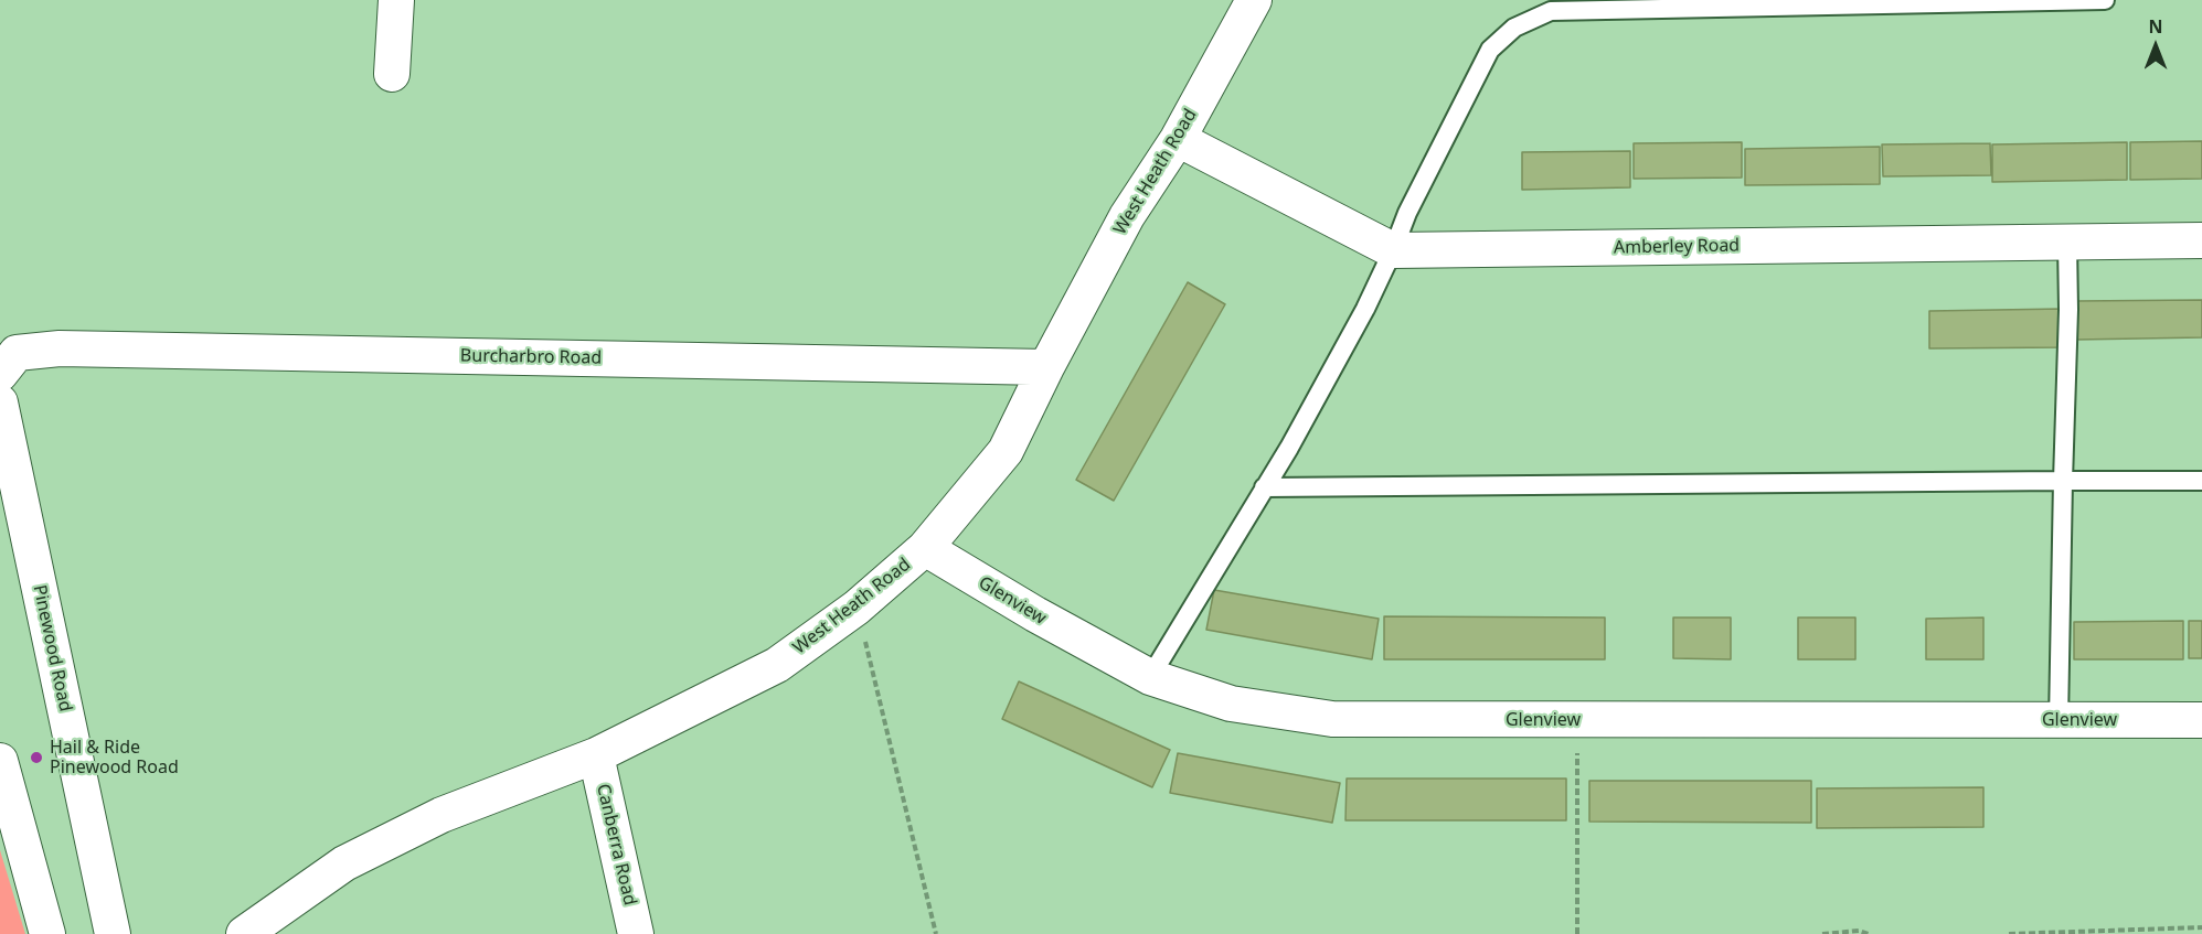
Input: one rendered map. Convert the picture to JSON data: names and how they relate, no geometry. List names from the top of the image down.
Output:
{
  "streets": {
    "street": [
      "West Heath Road",
      "Amberley Road",
      "Burcharbro Road",
      "Glenview",
      "Pinewood Road",
      "Canberra Road"
    ]
  },
  "crossings": [
    ["West Heath Road", "Amberley Road"],
    ["West Heath Road", "Burcharbro Road"],
    ["West Heath Road", "Glenview"],
    ["West Heath Road", "Canberra Road"]
  ],
  "places": ["Hail & Ride Pinewood Road"],
  "north": "top"
}
